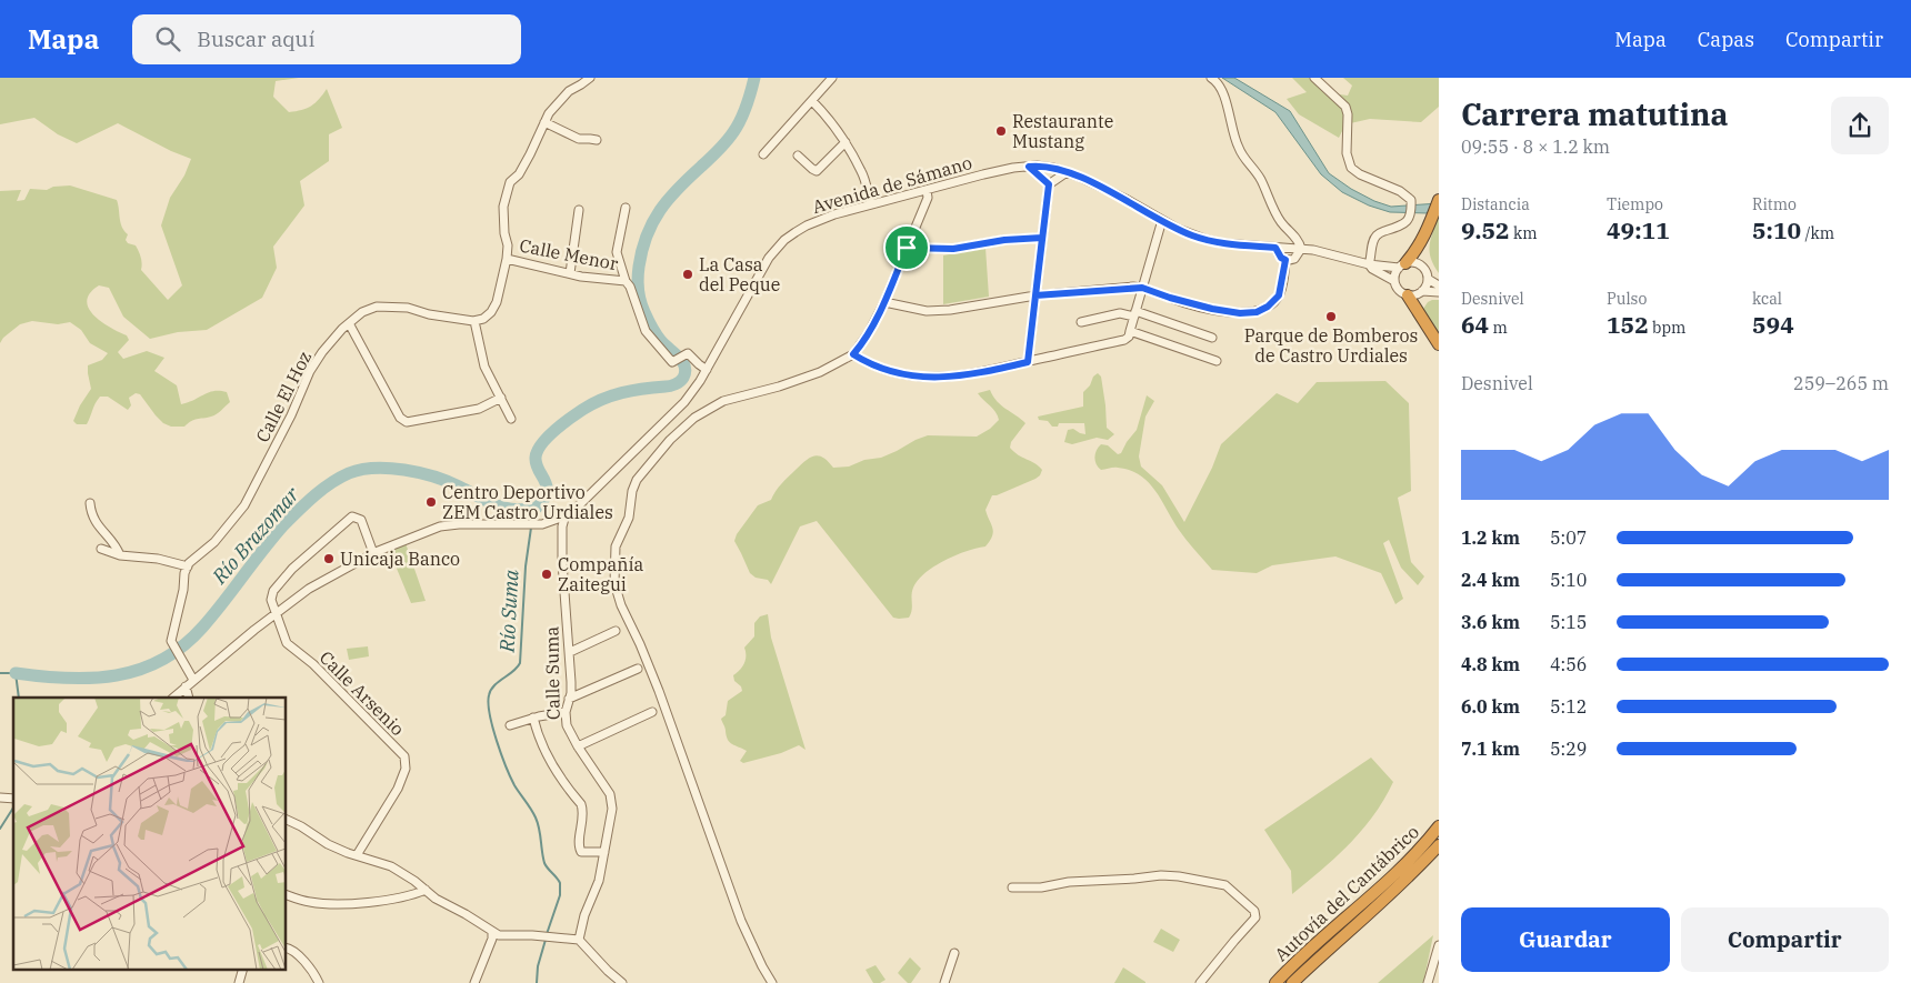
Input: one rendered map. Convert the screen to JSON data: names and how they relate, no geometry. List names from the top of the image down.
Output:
{
  "streets": {
    "highway": ["Autovía del Cantábrico"],
    "street": [
      "Avenida de Sámano",
      "Calle Menor",
      "Calle El Hoz",
      "Calle Suma",
      "Calle Arsenio"
    ]
  },
  "crossings": [
    ["Avenida de Sámano", "Calle Menor"],
    ["Avenida de Sámano", "Calle Suma"]
  ],
  "water": ["Río Brazomar", "Río Suma"],
  "places": [
    "Restaurante Mustang",
    "La Casa del Peque",
    "Parque de Bomberos de Castro Urdiales",
    "Centro Deportivo ZEM Castro Urdiales",
    "Unicaja Banco",
    "Compañía Zaitegui"
  ],
  "page": {
    "header": "Mapa",
    "search": "Buscar aquí",
    "nav": ["Mapa", "Capas", "Compartir"],
    "heading": ["Carrera matutina", "09:55 · 8 × 1.2 km"],
    "stats": [
      ["Distancia", "9.52 km"],
      ["Tiempo", "49:11"],
      ["Ritmo", "5:10 /km"],
      ["Desnivel", "64 m"],
      ["Pulso", "152 bpm"],
      ["kcal", "594"]
    ],
    "chart": ["Desnivel", "259–265 m"],
    "list": [
      {
        "name": "1.2 km",
        "note": "5:07"
      },
      {
        "name": "2.4 km",
        "note": "5:10"
      },
      {
        "name": "3.6 km",
        "note": "5:15"
      },
      {
        "name": "4.8 km",
        "note": "4:56"
      },
      {
        "name": "6.0 km",
        "note": "5:12"
      },
      {
        "name": "7.1 km",
        "note": "5:29"
      }
    ],
    "buttons": ["Guardar", "Compartir"]
  }
}
